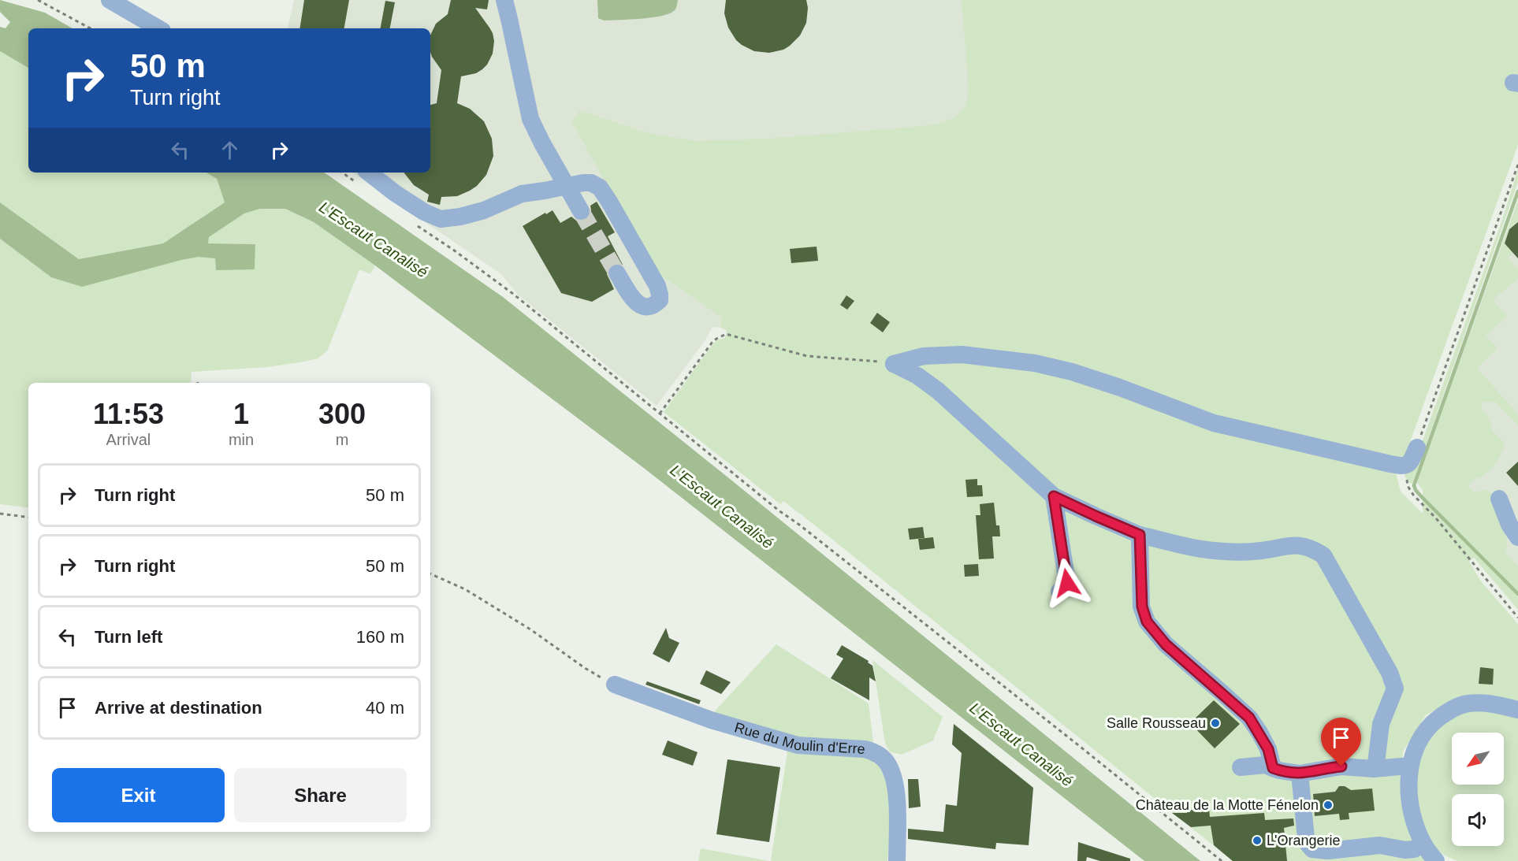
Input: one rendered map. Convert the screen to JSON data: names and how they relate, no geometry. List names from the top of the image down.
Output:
{
  "streets": {
    "street": ["Rue du Moulin d'Erre"]
  },
  "water": ["L'Escaut Canalisé"],
  "places": ["Salle Rousseau", "Château de la Motte Fénelon", "L'Orangerie"],
  "north": "bottom left",
  "page": {
    "turn": ["50 m", "Turn right"],
    "eta": [
      "11:53",
      "Arrival",
      "1",
      "min",
      "300",
      "m"
    ],
    "list": [
      {
        "name": "Turn right",
        "value": "50 m"
      },
      {
        "name": "Turn right",
        "value": "50 m"
      },
      {
        "name": "Turn left",
        "value": "160 m"
      },
      {
        "name": "Arrive at destination",
        "value": "40 m"
      }
    ],
    "buttons": ["Exit", "Share"]
  }
}
